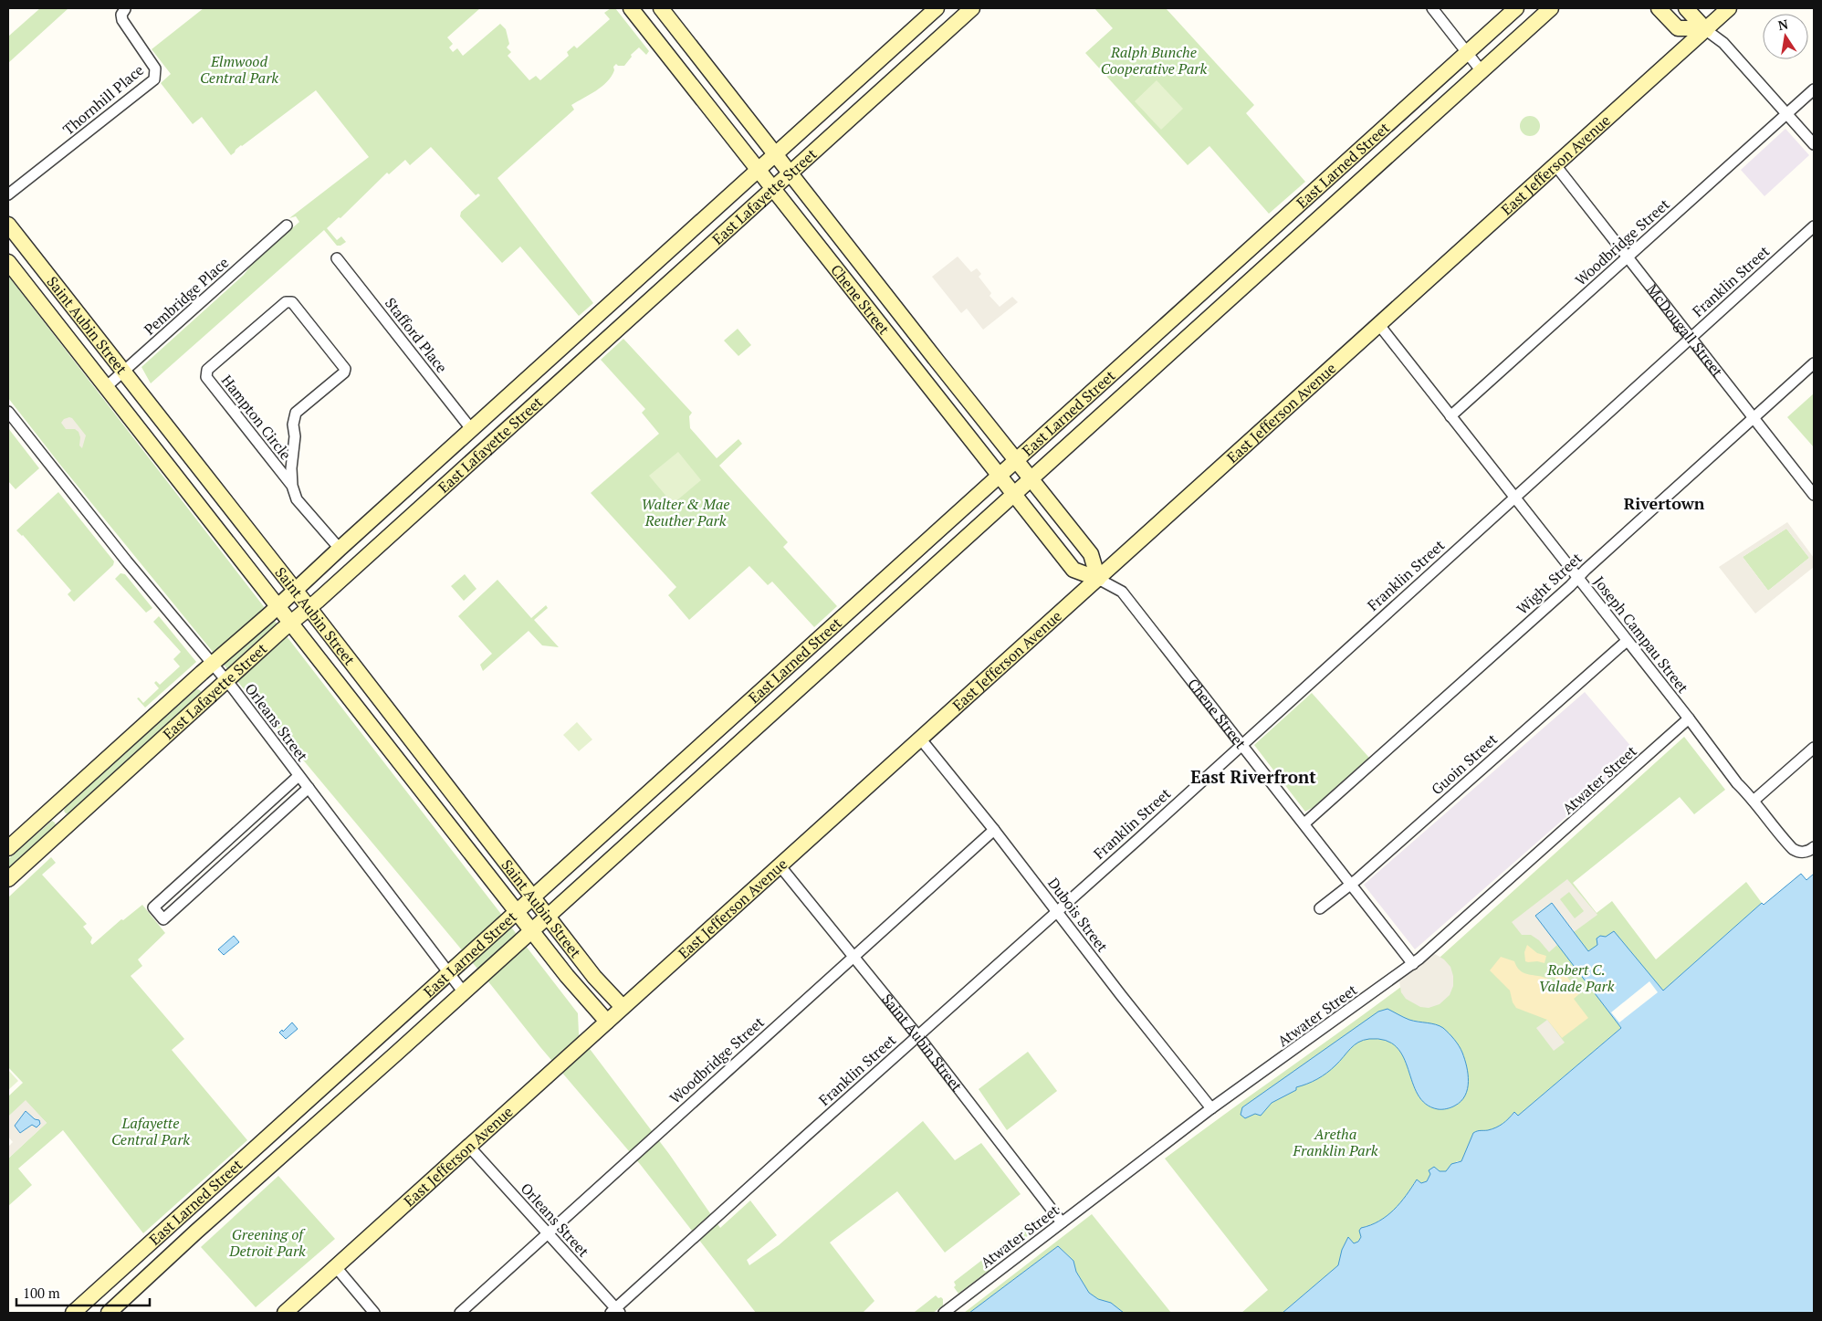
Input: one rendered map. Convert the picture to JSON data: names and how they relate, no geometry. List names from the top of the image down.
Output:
{
  "streets": {
    "street": [
      "Thornhill Place",
      "East Larned Street",
      "East Jefferson Avenue",
      "East Lafayette Street",
      "Woodbridge Street",
      "Franklin Street",
      "Pembridge Place",
      "Chene Street",
      "Saint Aubin Street",
      "McDougall Street",
      "Stafford Place",
      "Hampton Circle",
      "Wight Street",
      "Joseph Campau Street",
      "Orleans Street",
      "Guoin Street",
      "Atwater Street",
      "Dubois Street"
    ]
  },
  "crossings": [
    ["East Larned Street", "Chene Street"],
    ["East Larned Street", "Saint Aubin Street"],
    ["East Larned Street", "Orleans Street"],
    ["East Jefferson Avenue", "Chene Street"],
    ["East Jefferson Avenue", "Saint Aubin Street"],
    ["East Jefferson Avenue", "McDougall Street"],
    ["East Jefferson Avenue", "Joseph Campau Street"],
    ["East Jefferson Avenue", "Orleans Street"],
    ["East Jefferson Avenue", "Dubois Street"],
    ["East Lafayette Street", "Chene Street"],
    ["East Lafayette Street", "Saint Aubin Street"],
    ["East Lafayette Street", "Stafford Place"],
    ["East Lafayette Street", "Orleans Street"],
    ["Woodbridge Street", "Saint Aubin Street"],
    ["Woodbridge Street", "McDougall Street"],
    ["Woodbridge Street", "Joseph Campau Street"],
    ["Woodbridge Street", "Orleans Street"],
    ["Woodbridge Street", "Dubois Street"],
    ["Franklin Street", "Chene Street"],
    ["Franklin Street", "Saint Aubin Street"],
    ["Franklin Street", "McDougall Street"],
    ["Franklin Street", "Joseph Campau Street"],
    ["Franklin Street", "Orleans Street"],
    ["Franklin Street", "Dubois Street"],
    ["Pembridge Place", "Saint Aubin Street"],
    ["Chene Street", "Wight Street"],
    ["Chene Street", "Guoin Street"],
    ["Chene Street", "Atwater Street"],
    ["Saint Aubin Street", "Atwater Street"],
    ["McDougall Street", "Wight Street"],
    ["Wight Street", "Joseph Campau Street"],
    ["Joseph Campau Street", "Guoin Street"],
    ["Joseph Campau Street", "Atwater Street"],
    ["Atwater Street", "Dubois Street"]
  ],
  "districts": ["Rivertown", "East Riverfront"],
  "parks": [
    "Ralph Bunche Cooperative Park",
    "Elmwood Central Park",
    "Walter & Mae Reuther Park",
    "Robert C. Valade Park",
    "Lafayette Central Park",
    "Aretha Franklin Park",
    "Greening of Detroit Park"
  ],
  "scale_bar": "100 m",
  "north": "top"
}
